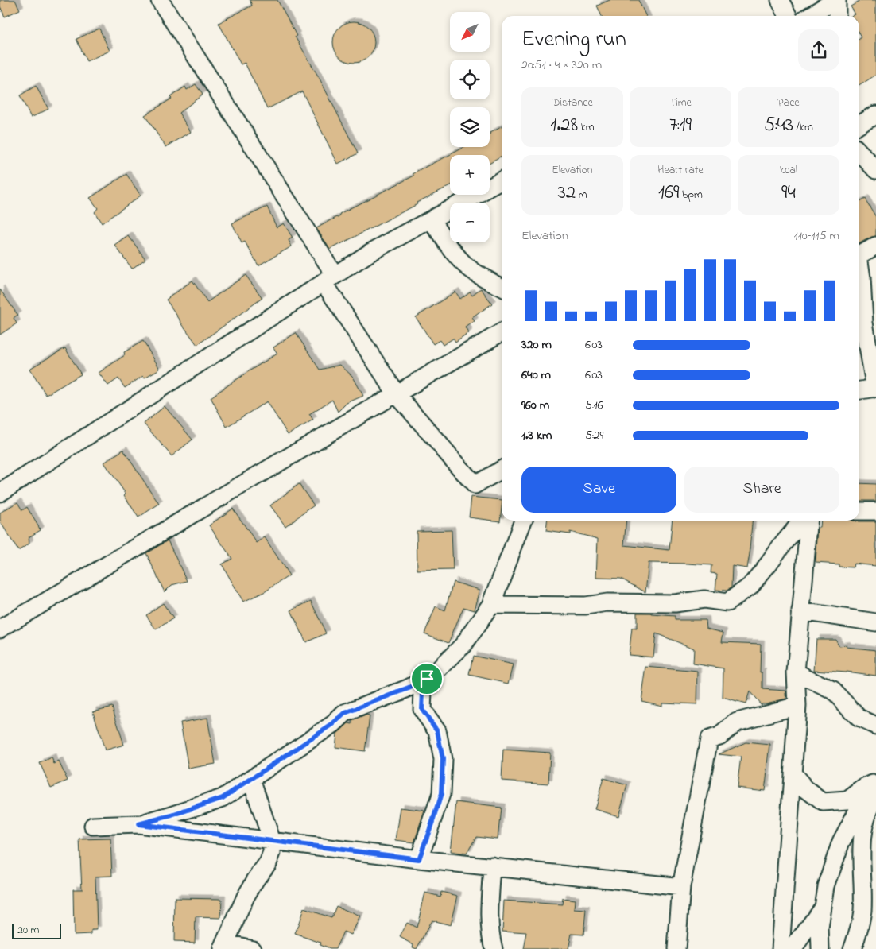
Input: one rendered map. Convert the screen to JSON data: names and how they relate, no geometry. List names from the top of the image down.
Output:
{
  "scale_bar": "20 m",
  "north": "bottom left",
  "page": {
    "map_buttons": ["+", "−"],
    "heading": ["Evening run", "20:51 · 4 × 320 m"],
    "stats": [
      ["Distance", "1.28 km"],
      ["Time", "7:19"],
      ["Pace", "5:43 /km"],
      ["Elevation", "32 m"],
      ["Heart rate", "169 bpm"],
      ["kcal", "94"]
    ],
    "chart": ["Elevation", "110–115 m"],
    "list": [
      {
        "name": "320 m",
        "note": "6:03"
      },
      {
        "name": "640 m",
        "note": "6:03"
      },
      {
        "name": "960 m",
        "note": "5:16"
      },
      {
        "name": "1.3 km",
        "note": "5:29"
      }
    ],
    "buttons": ["Save", "Share"],
    "scale": "20 m"
  }
}
